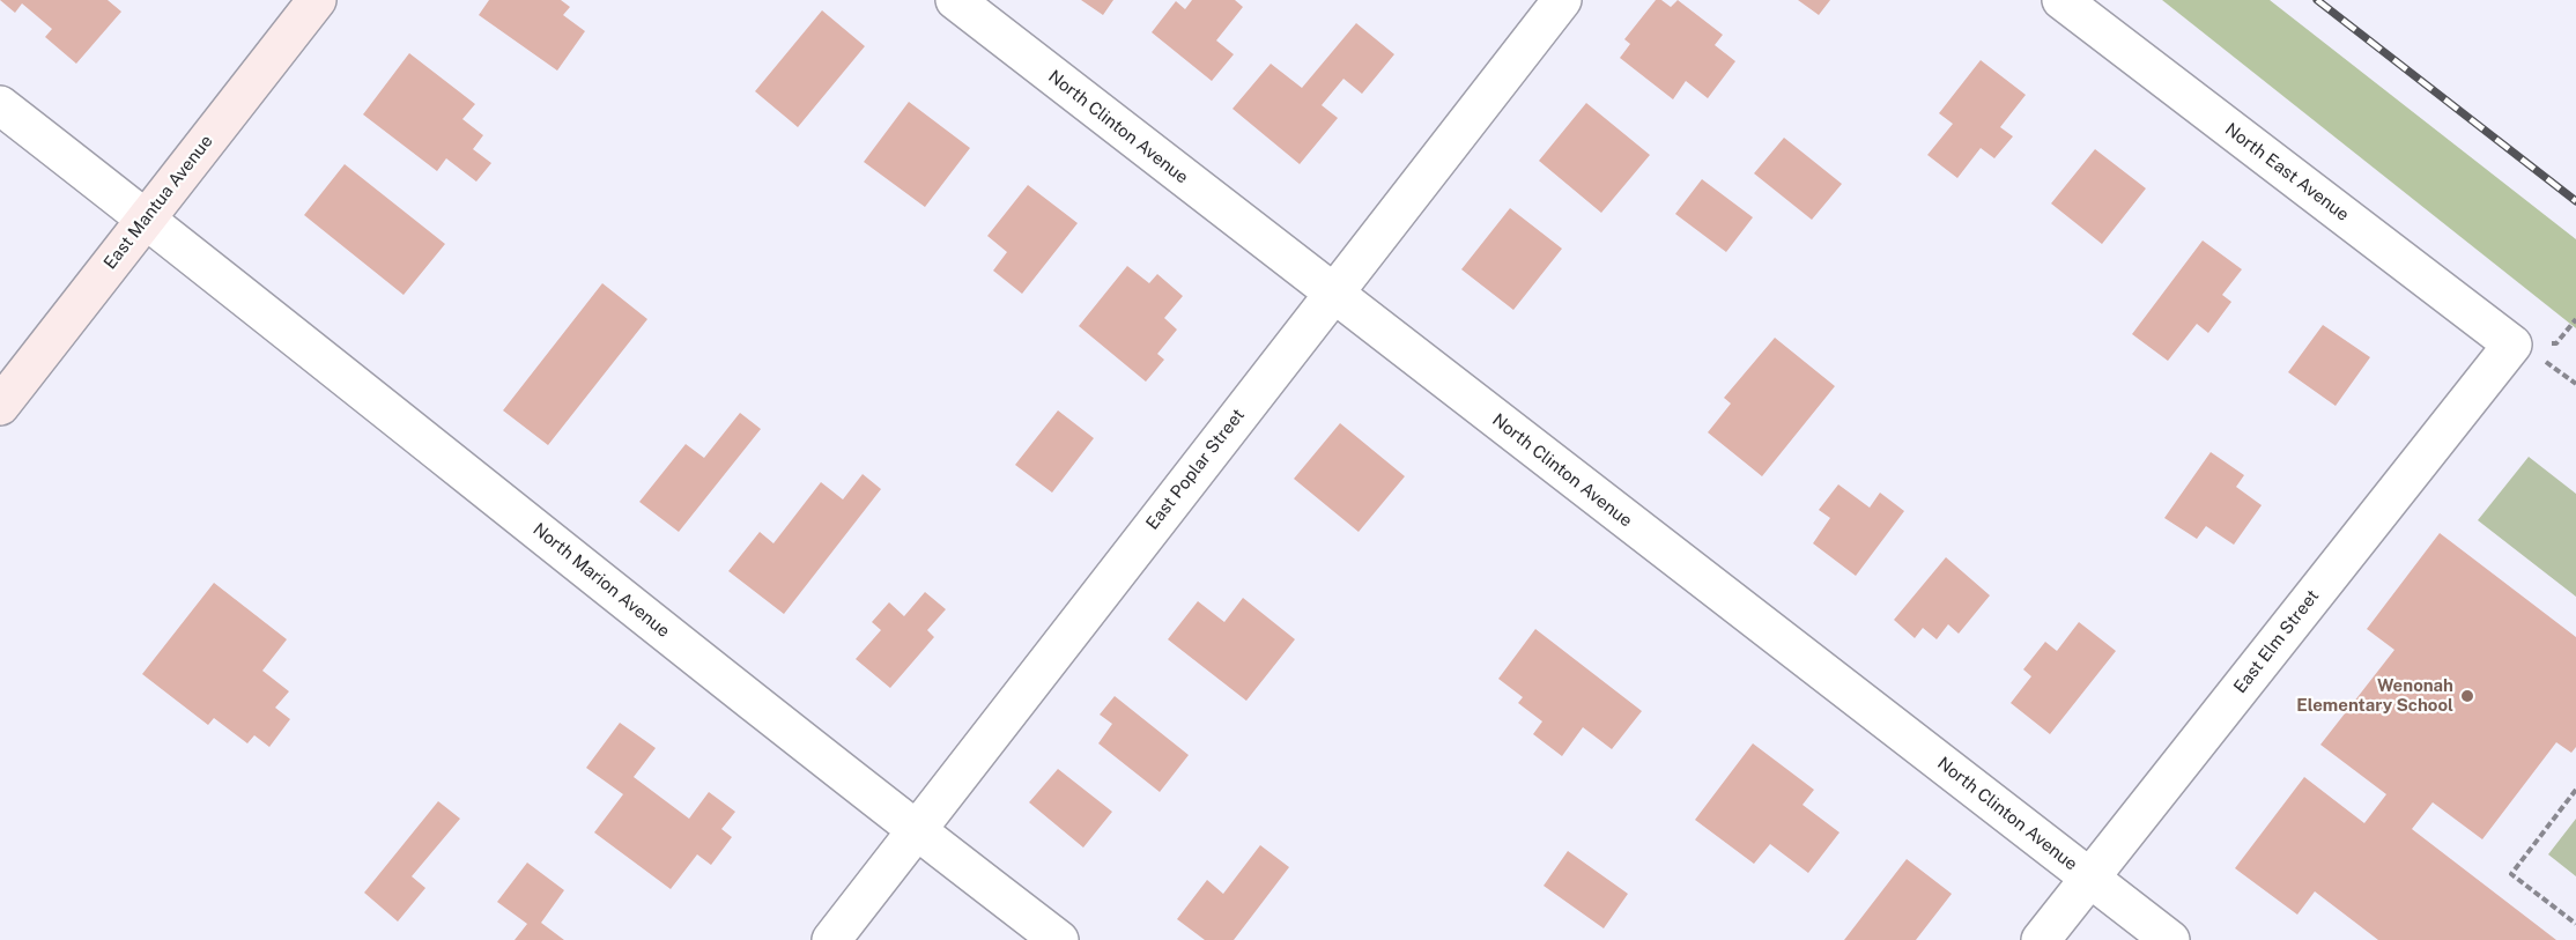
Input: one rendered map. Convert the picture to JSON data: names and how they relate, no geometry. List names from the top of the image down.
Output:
{
  "streets": {
    "street": [
      "North Clinton Avenue",
      "North East Avenue",
      "East Mantua Avenue",
      "East Poplar Street",
      "North Marion Avenue",
      "East Elm Street"
    ]
  },
  "crossings": [
    ["North Clinton Avenue", "East Poplar Street"],
    ["North Clinton Avenue", "East Elm Street"],
    ["North East Avenue", "East Elm Street"],
    ["East Mantua Avenue", "North Marion Avenue"],
    ["East Poplar Street", "North Marion Avenue"]
  ],
  "places": ["Wenonah Elementary School"]
}
